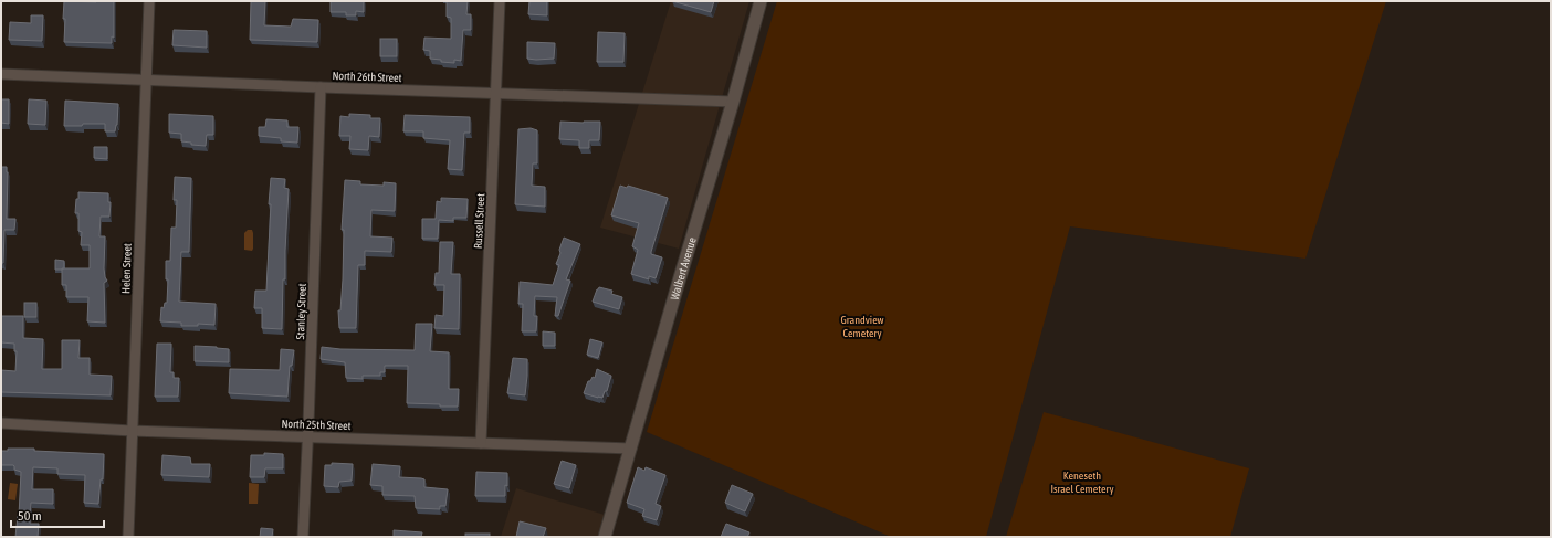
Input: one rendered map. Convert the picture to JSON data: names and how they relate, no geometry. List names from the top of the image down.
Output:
{
  "streets": {
    "main road": ["Walbert Avenue"],
    "street": [
      "North 26th Street",
      "Russell Street",
      "Helen Street",
      "Stanley Street",
      "North 25th Street"
    ]
  },
  "crossings": [
    ["North 26th Street", "Russell Street"],
    ["North 26th Street", "Helen Street"],
    ["North 26th Street", "Walbert Avenue"],
    ["North 26th Street", "Stanley Street"],
    ["Russell Street", "North 25th Street"],
    ["Helen Street", "North 25th Street"],
    ["Walbert Avenue", "North 25th Street"],
    ["Stanley Street", "North 25th Street"]
  ],
  "parks": ["Grandview Cemetery", "Keneseth Israel Cemetery"],
  "scale_bar": "50 m"
}
